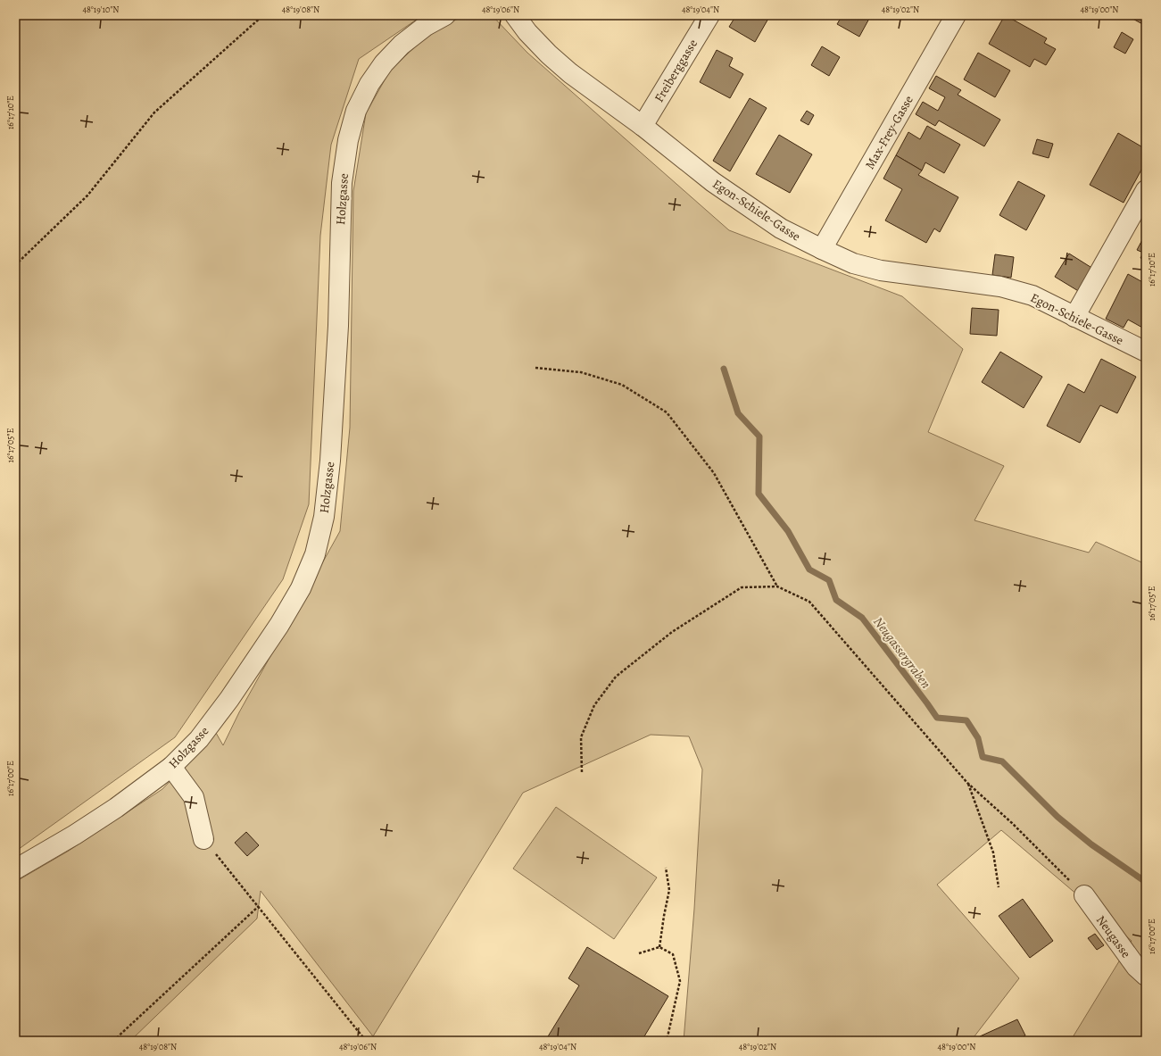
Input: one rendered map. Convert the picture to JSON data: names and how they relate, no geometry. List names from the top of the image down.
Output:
{
  "streets": {
    "street": [
      "Freiberggasse",
      "Max-Frey-Gasse",
      "Holzgasse",
      "Egon-Schiele-Gasse",
      "Neugasse"
    ]
  },
  "crossings": [
    ["Freiberggasse", "Egon-Schiele-Gasse"],
    ["Max-Frey-Gasse", "Egon-Schiele-Gasse"]
  ],
  "water": ["Neugassergraben"],
  "coordinates": [
    "48°19'10\"N",
    "48°19'08\"N",
    "48°19'06\"N",
    "48°19'04\"N",
    "48°19'02\"N",
    "48°19'00\"N",
    "16°17'10\"E",
    "16°17'05\"E",
    "16°17'00\"E"
  ]
}
